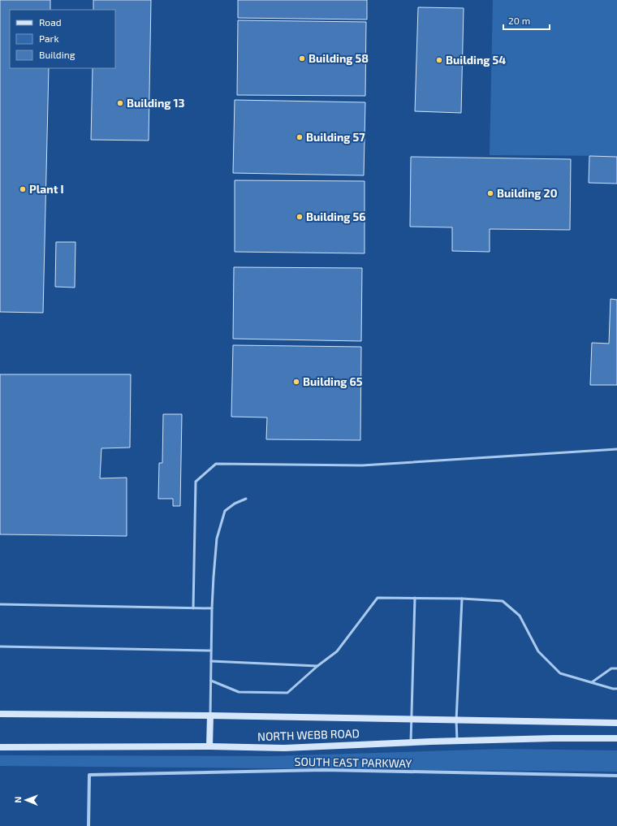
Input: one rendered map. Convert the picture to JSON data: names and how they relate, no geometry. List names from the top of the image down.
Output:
{
  "streets": {
    "main road": ["NORTH WEBB ROAD"],
    "street": ["SOUTH EAST PARKWAY"]
  },
  "places": [
    "Building 58",
    "Building 54",
    "Building 13",
    "Building 57",
    "Plant I",
    "Building 20",
    "Building 56",
    "Building 65"
  ],
  "legend": ["Road", "Park", "Building"],
  "scale_bar": "20 m",
  "north": "left"
}
